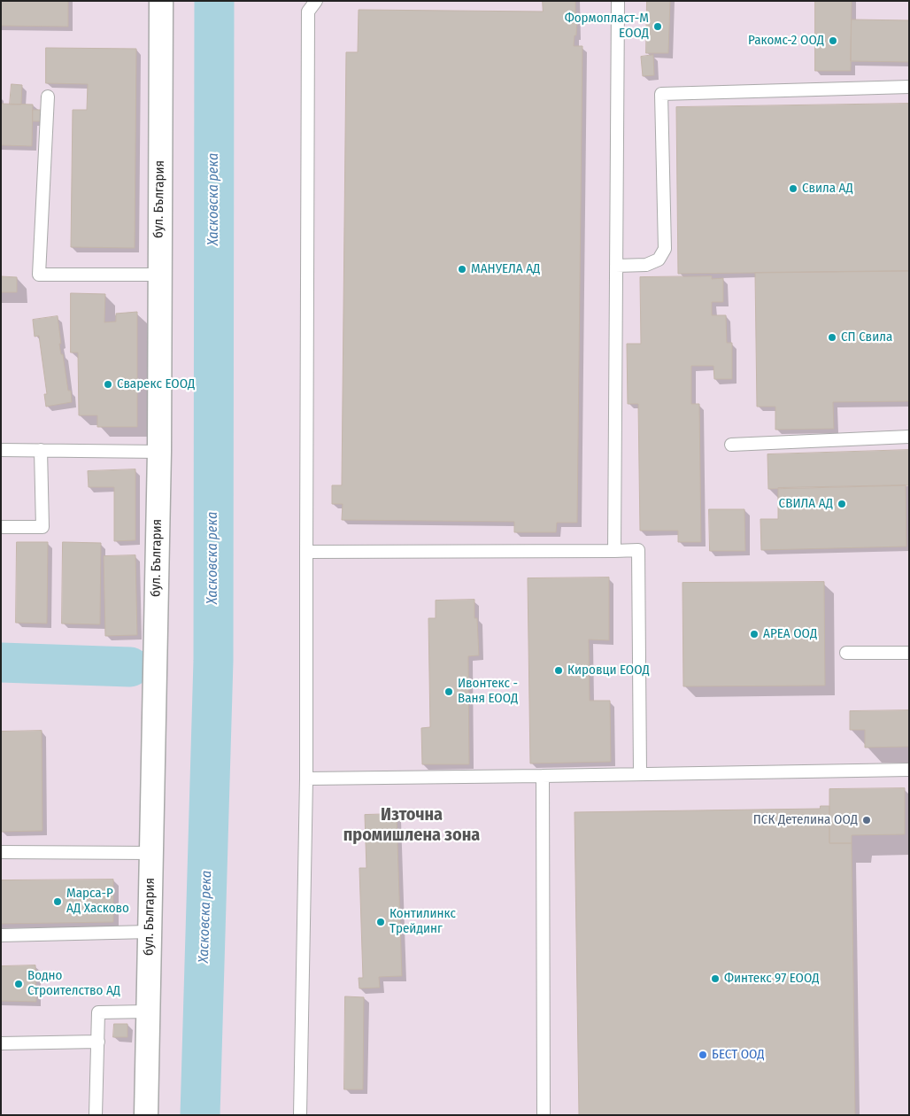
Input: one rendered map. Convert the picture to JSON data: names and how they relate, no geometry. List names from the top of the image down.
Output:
{
  "streets": {
    "street": ["бул. България"]
  },
  "districts": ["Източна промишлена зона"],
  "water": ["Хасковска река"],
  "places": [
    "Формопласт-М ЕООД",
    "Ракомс-2 ООД",
    "Свила АД",
    "МАНУЕЛА АД",
    "СП Свила",
    "Сварекс ЕООД",
    "СВИЛА АД",
    "АРЕА ООД",
    "Кировци ЕООД",
    "Ивонтекс - Ваня ЕООД",
    "ПСК Детелина ООД",
    "Марса-Р АД Хасково",
    "Контилинкс Трейдинг",
    "Финтекс 97 ЕООД",
    "Водно Строителство АД",
    "БЕСТ ООД"
  ]
}
